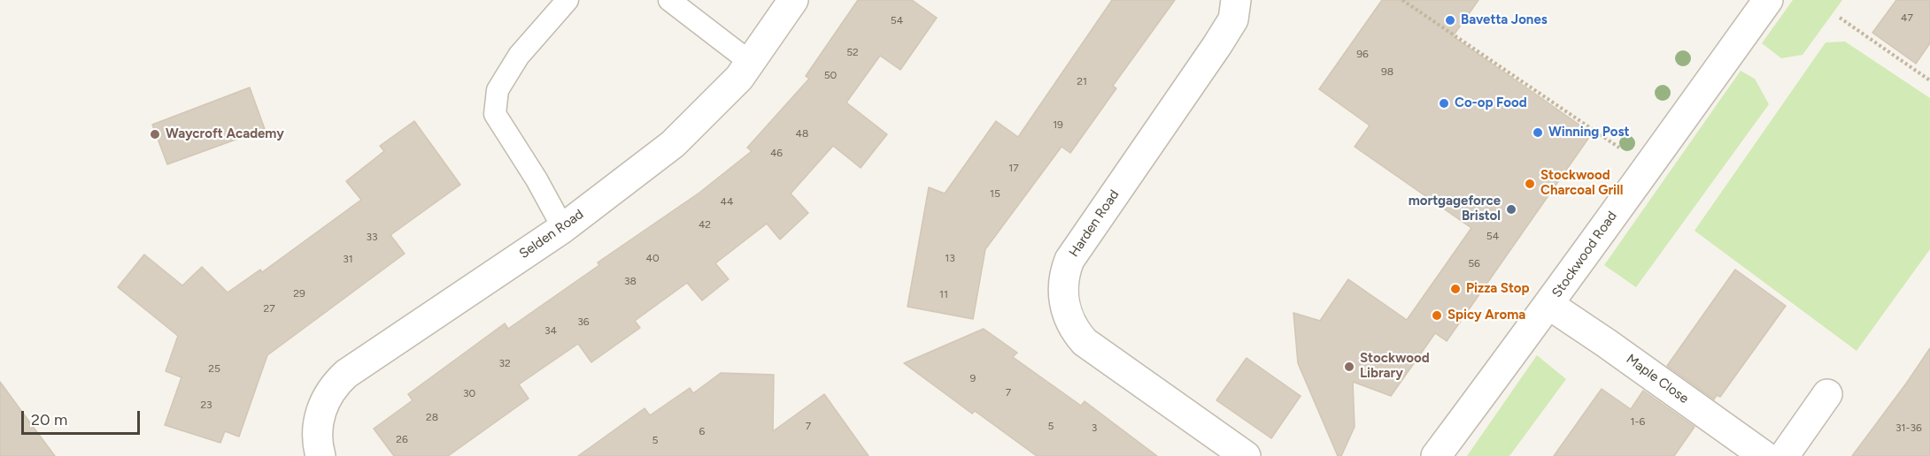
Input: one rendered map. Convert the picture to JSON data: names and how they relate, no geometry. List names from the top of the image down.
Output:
{
  "streets": {
    "street": [
      "Harden Road",
      "Selden Road",
      "Stockwood Road",
      "Maple Close"
    ]
  },
  "crossings": [
    ["Stockwood Road", "Maple Close"]
  ],
  "places": [
    "Bavetta Jones",
    "Co-op Food",
    "Winning Post",
    "Waycroft Academy",
    "Stockwood Charcoal Grill",
    "mortgageforce Bristol",
    "Pizza Stop",
    "Spicy Aroma",
    "Stockwood Library"
  ],
  "house_numbers": [
    "47",
    "54",
    "52",
    "96",
    "98",
    "50",
    "21",
    "19",
    "48",
    "46",
    "17",
    "15",
    "44",
    "42",
    "54",
    "33",
    "40",
    "13",
    "31",
    "56",
    "38",
    "29",
    "11",
    "27",
    "36",
    "34",
    "32",
    "25",
    "9",
    "7",
    "30",
    "23",
    "28",
    "1-6",
    "7",
    "5",
    "3",
    "31-36",
    "6",
    "26",
    "5"
  ],
  "scale_bar": "20 m"
}
